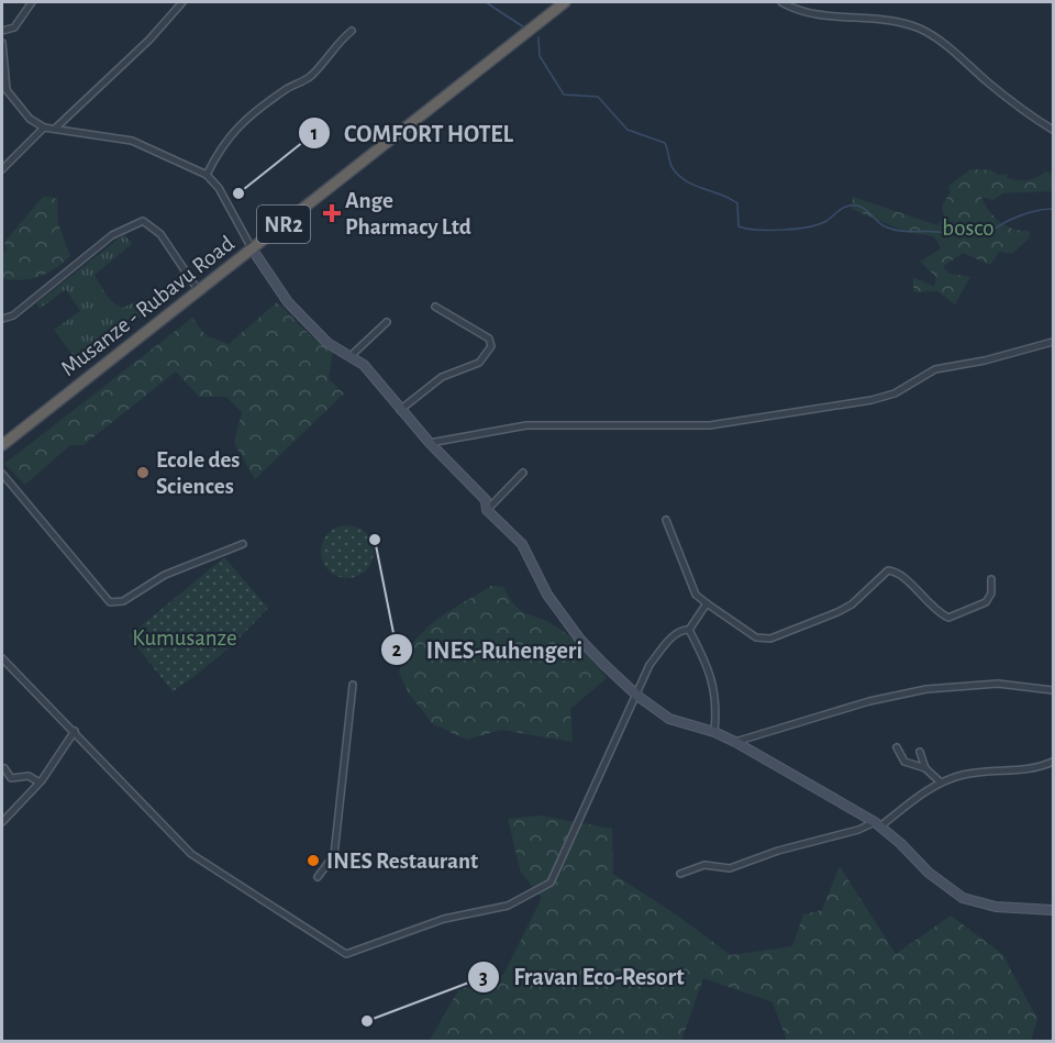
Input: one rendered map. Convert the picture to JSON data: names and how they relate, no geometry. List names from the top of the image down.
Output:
{
  "streets": {
    "highway": ["NR2", "Musanze - Rubavu Road"]
  },
  "parks": ["bosco", "Kumusanze"],
  "places": {
    "other": [
      "COMFORT HOTEL",
      "Ecole des Sciences",
      "INES-Ruhengeri",
      "INES Restaurant",
      "Fravan Eco-Resort"
    ],
    "health": ["Ange Pharmacy Ltd"]
  }
}
